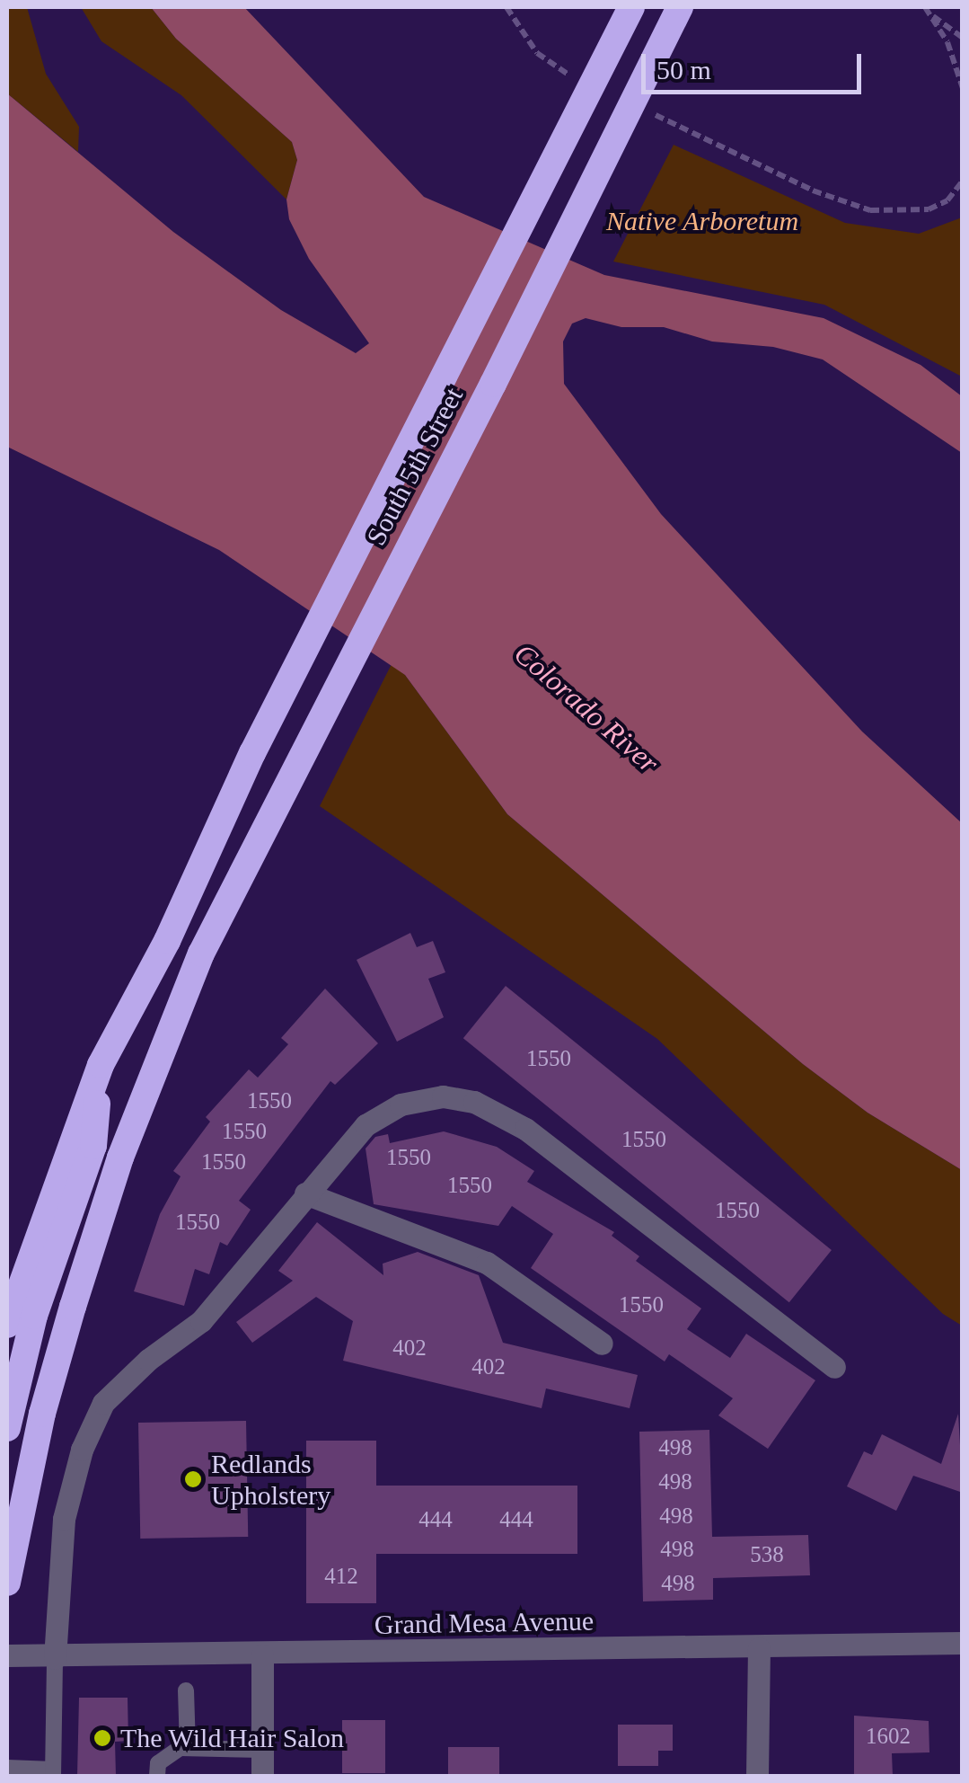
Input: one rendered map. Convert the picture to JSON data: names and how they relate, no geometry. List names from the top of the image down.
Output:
{
  "streets": {
    "highway": ["South 5th Street"],
    "street": ["Grand Mesa Avenue"]
  },
  "water": ["Colorado River"],
  "parks": ["Native Arboretum"],
  "places": ["Redlands Upholstery", "The Wild Hair Salon"],
  "house_numbers": [
    "1550",
    "1550",
    "1550",
    "1550",
    "1550",
    "1550",
    "1550",
    "1550",
    "1550",
    "1550",
    "402",
    "402",
    "498",
    "498",
    "498",
    "444",
    "444",
    "498",
    "538",
    "412",
    "498",
    "1602"
  ],
  "scale_bar": "50 m"
}
